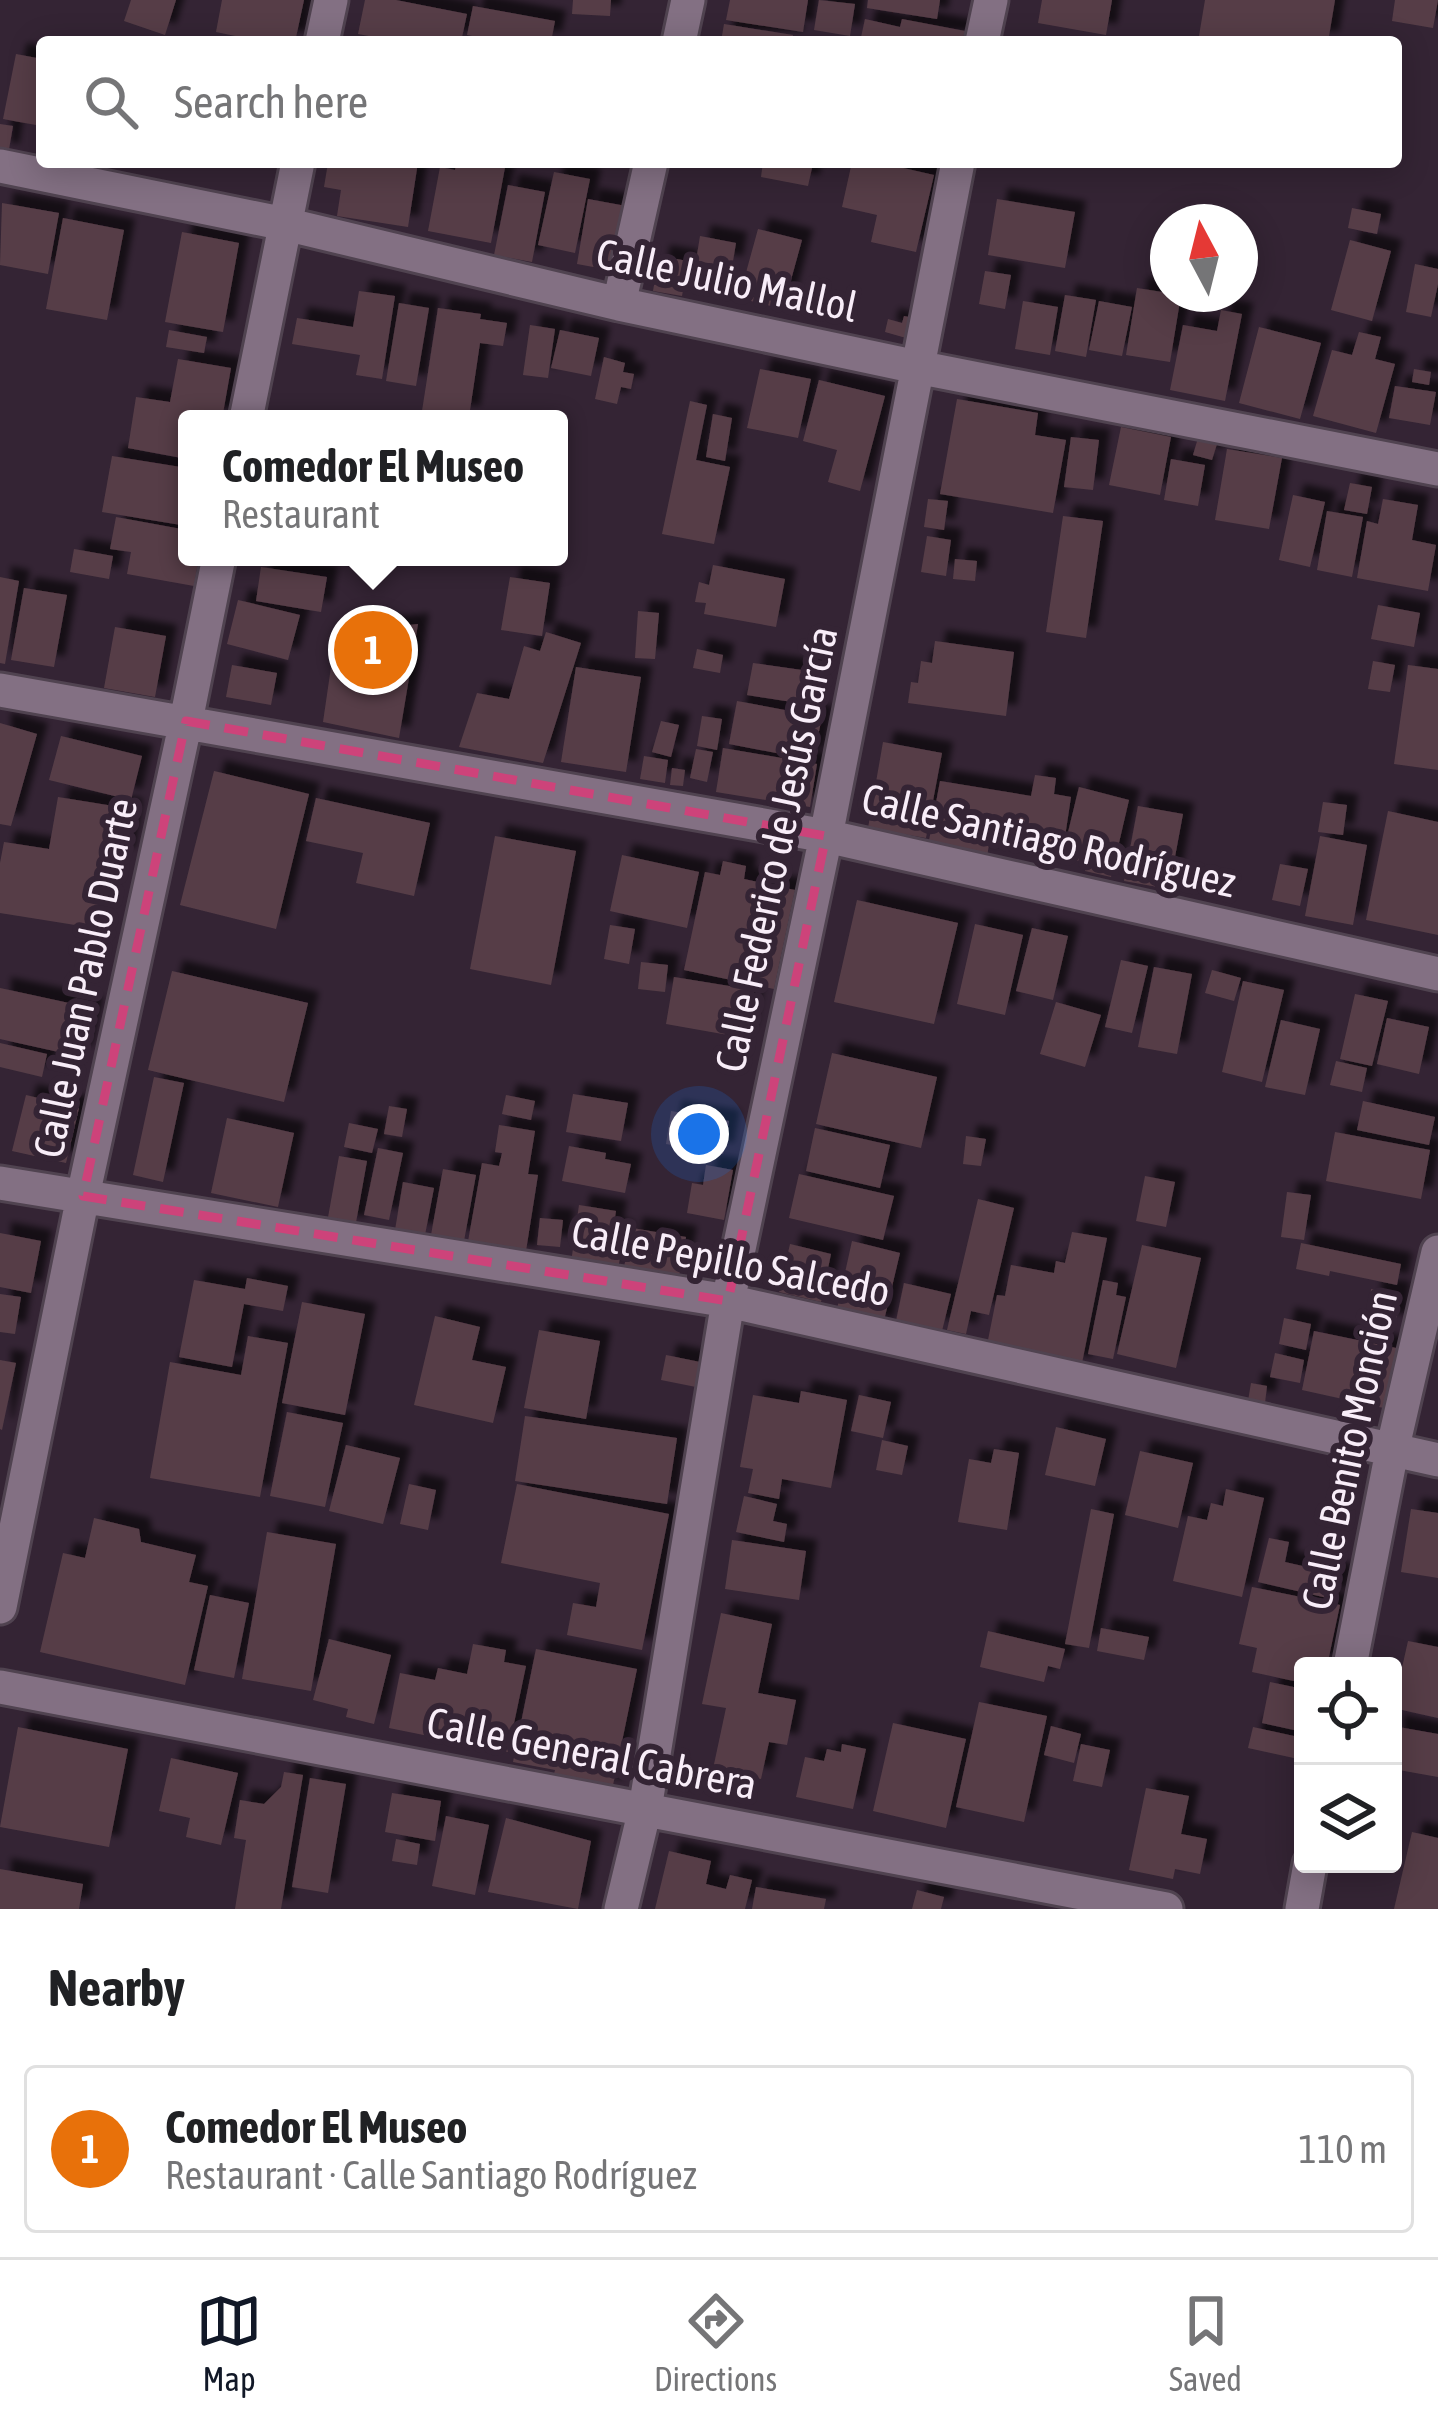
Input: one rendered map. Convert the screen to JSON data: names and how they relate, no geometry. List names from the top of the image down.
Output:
{
  "streets": {
    "street": [
      "Calle Julio Mallol",
      "Calle Santiago Rodríguez",
      "Calle Federico de Jesús García",
      "Calle Juan Pablo Duarte",
      "Calle Pepillo Salcedo",
      "Calle Benito Monción",
      "Calle General Cabrera"
    ]
  },
  "crossings": [
    ["Calle Julio Mallol", "Calle Federico de Jesús García"],
    ["Calle Santiago Rodríguez", "Calle Federico de Jesús García"],
    ["Calle Santiago Rodríguez", "Calle Juan Pablo Duarte"],
    ["Calle Federico de Jesús García", "Calle Pepillo Salcedo"],
    ["Calle Federico de Jesús García", "Calle General Cabrera"],
    ["Calle Juan Pablo Duarte", "Calle Pepillo Salcedo"],
    ["Calle Pepillo Salcedo", "Calle Benito Monción"]
  ],
  "north": "top",
  "page": {
    "search": "Search here",
    "popup": ["Comedor El Museo", "Restaurant"],
    "pins": "1",
    "heading": "Nearby",
    "list": [
      {
        "mark": "1",
        "name": "Comedor El Museo",
        "note": "Restaurant · Calle Santiago Rodríguez",
        "value": "110 m"
      }
    ],
    "nav": ["Map", "Directions", "Saved"]
  }
}
